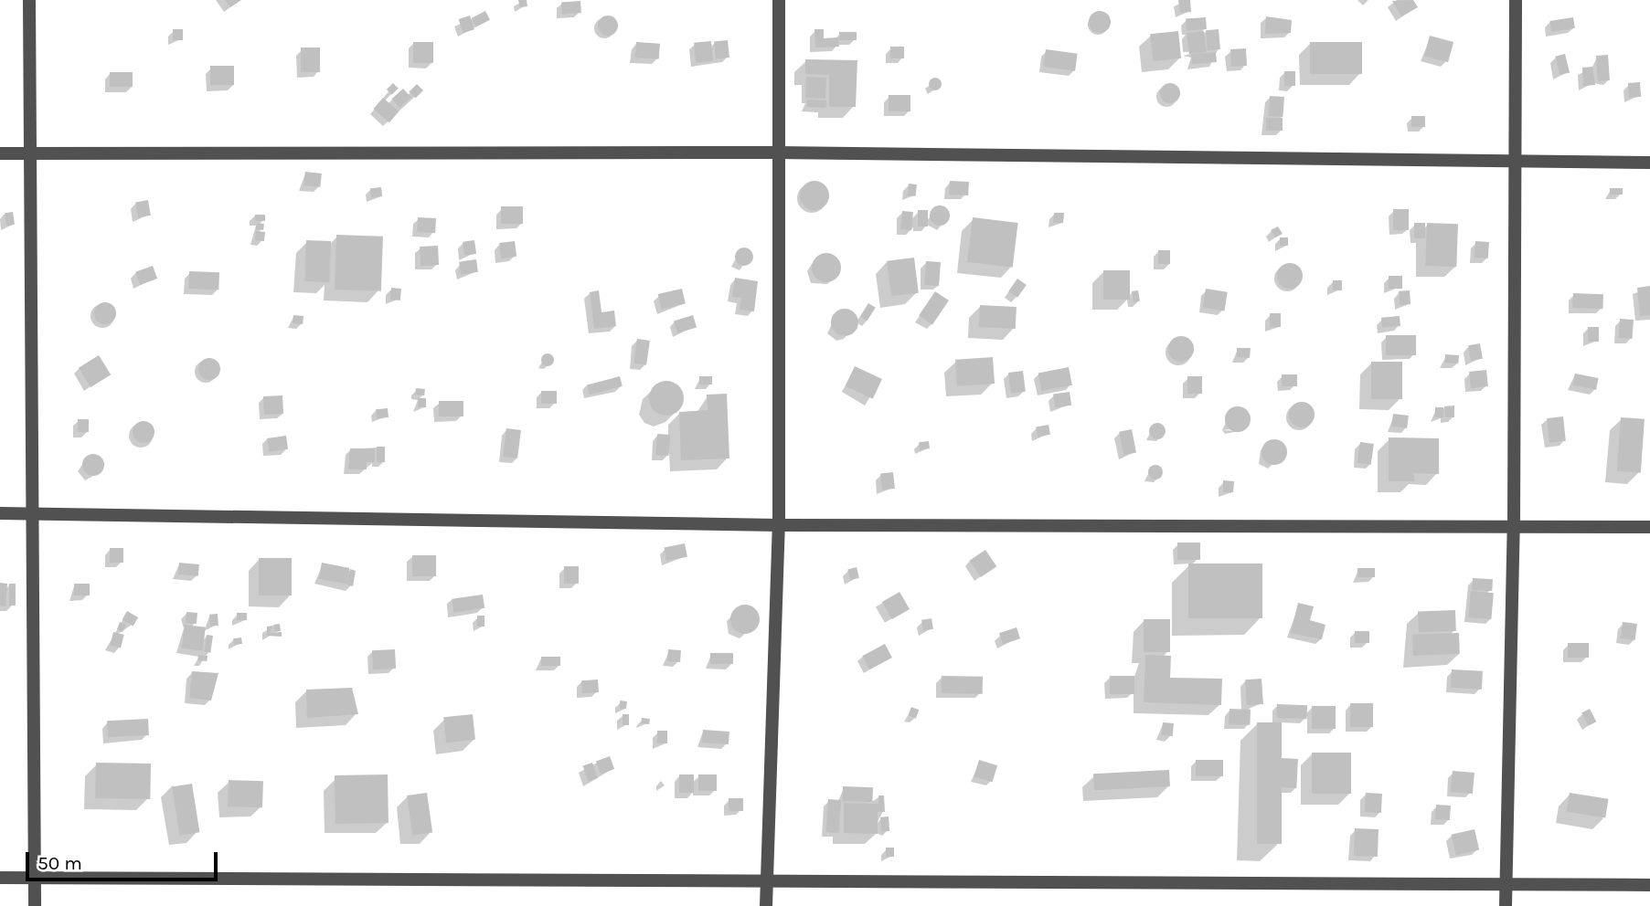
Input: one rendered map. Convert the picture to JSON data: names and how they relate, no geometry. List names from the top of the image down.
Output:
{
  "scale_bar": "50 m"
}
